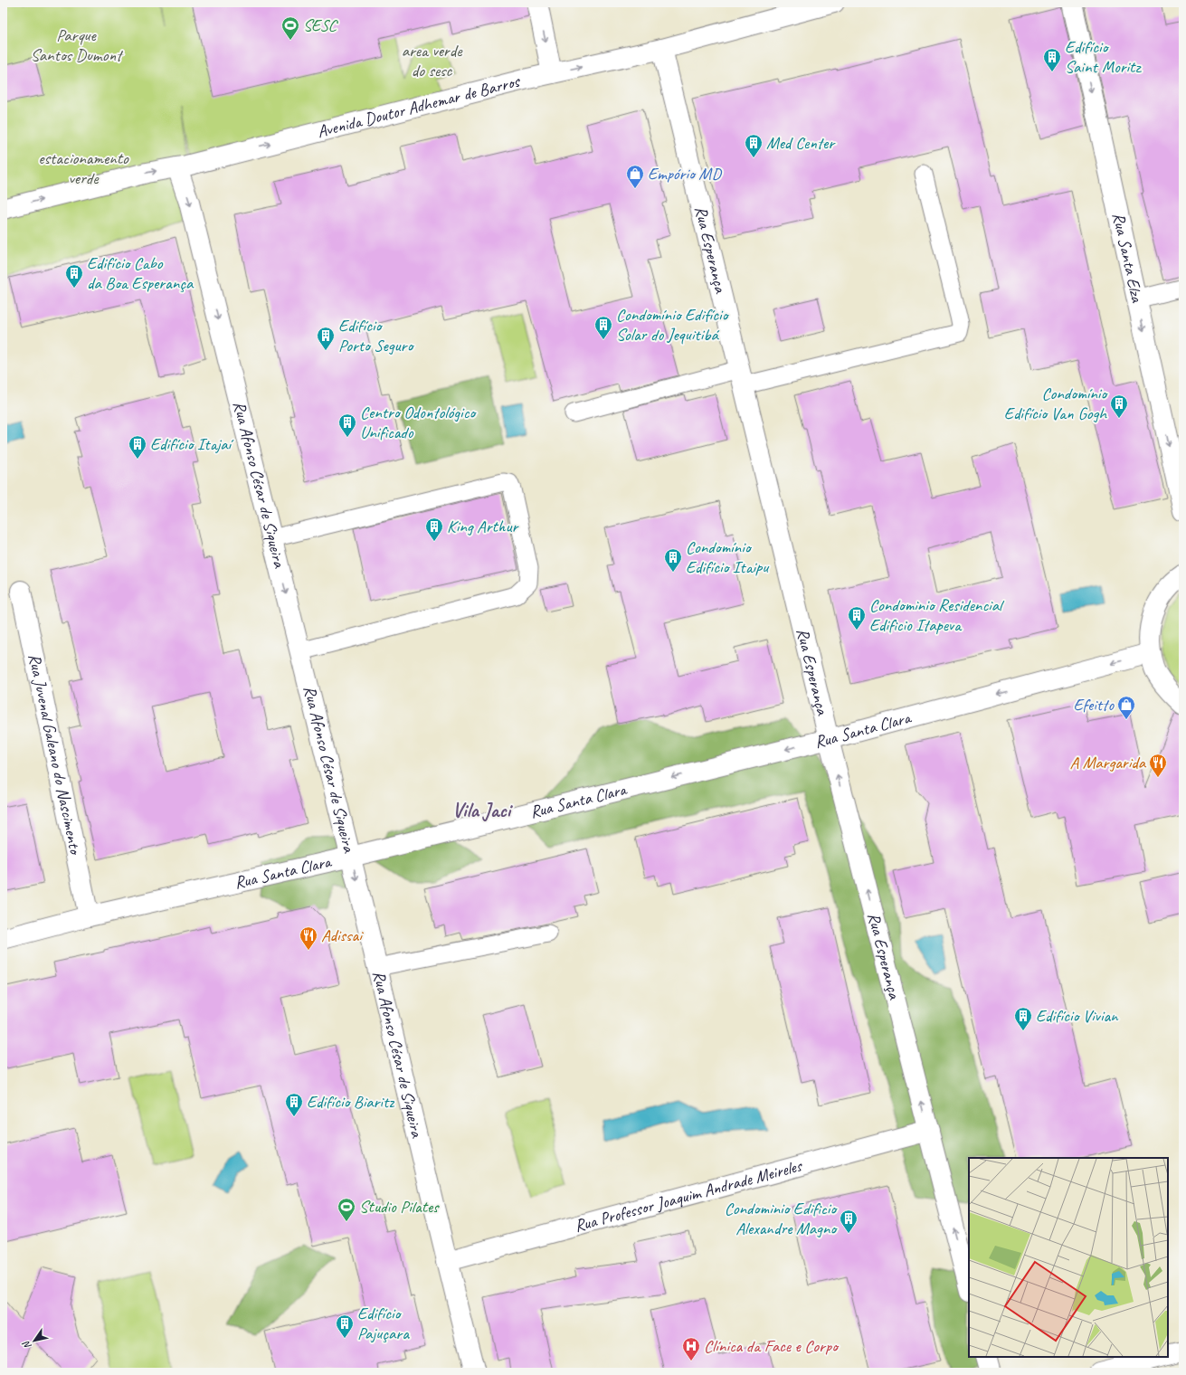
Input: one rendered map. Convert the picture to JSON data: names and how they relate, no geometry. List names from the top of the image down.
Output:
{
  "streets": {
    "street": [
      "Avenida Doutor Adhemar de Barros",
      "Rua Esperança",
      "Rua Santa Elza",
      "Rua Afonso César de Siqueira",
      "Rua Santa Clara",
      "Rua Juvenal Galeano do Nascimento",
      "Rua Professor Joaquim Andrade Meireles"
    ]
  },
  "crossings": [
    ["Avenida Doutor Adhemar de Barros", "Rua Esperança"],
    ["Avenida Doutor Adhemar de Barros", "Rua Afonso César de Siqueira"],
    ["Rua Esperança", "Rua Santa Clara"],
    ["Rua Esperança", "Rua Professor Joaquim Andrade Meireles"],
    ["Rua Afonso César de Siqueira", "Rua Santa Clara"],
    ["Rua Afonso César de Siqueira", "Rua Professor Joaquim Andrade Meireles"],
    ["Rua Santa Clara", "Rua Juvenal Galeano do Nascimento"]
  ],
  "one_way": [
    "Avenida Doutor Adhemar de Barros",
    "Rua Esperança",
    "Rua Santa Elza",
    "Rua Afonso César de Siqueira",
    "Rua Santa Clara"
  ],
  "districts": ["Vila Jaci"],
  "parks": ["Parque Santos Dumont", "area verde do sesc", "estacionamento verde"],
  "places": {
    "sports": ["SESC", "Studio Pilates"],
    "building": [
      "Edifício Saint Moritz",
      "Med Center",
      "Edifício Cabo da Boa Esperança",
      "Condomínio Edifício Solar do Jequitibá",
      "Edifício Porto Seguro",
      "Condomínio Edifício Van Gogh",
      "Centro Odontológico Unificado",
      "Edifício Itajaí",
      "King Arthur",
      "Condomínio Edifício Itaipu",
      "Condominio Residencial Edificio Itapeva",
      "Edifício Vivian",
      "Edifício Biaritz",
      "Condominio Edificio Alexandre Magno",
      "Edifício Pajuçara"
    ],
    "shop": ["Empório MD", "Efeitto"],
    "restaurant": ["A Margarida", "Adissai"],
    "hospital": ["Clínica da Face e Corpo"]
  },
  "north": "bottom left"
}
